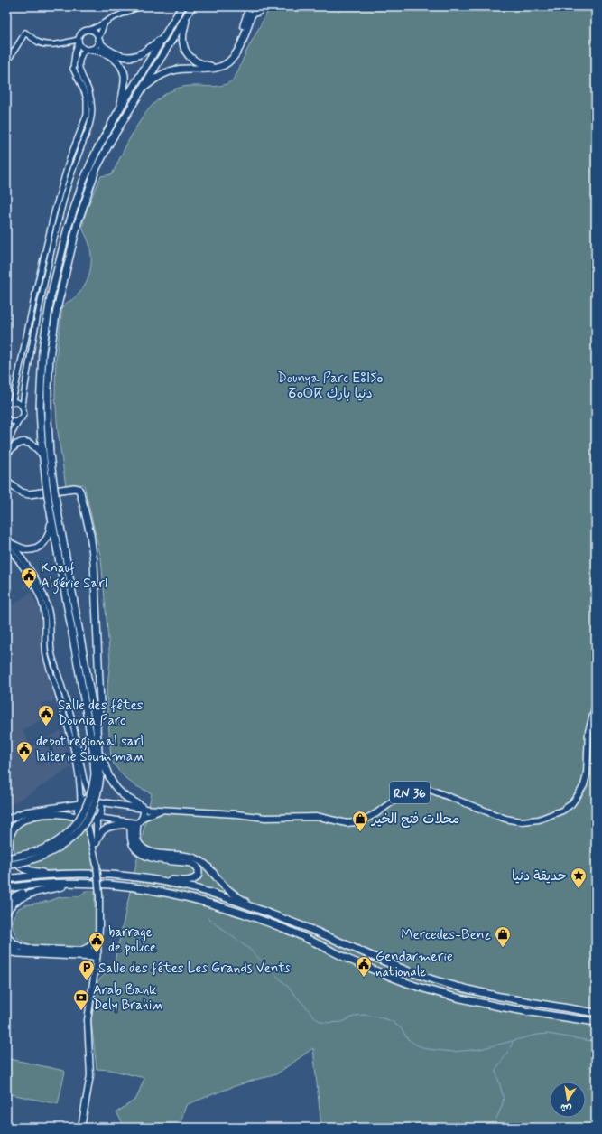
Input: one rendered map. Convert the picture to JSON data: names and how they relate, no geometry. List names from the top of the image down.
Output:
{
  "streets": {
    "main road": ["RN 36"]
  },
  "parks": ["Dounya Parc ⴹⵓⵏⵢⴰ ⵒⴰⵔⴽ دنيا بارك"],
  "places": {
    "public building": [
      "Knauf Algérie Sarl",
      "Salle des fêtes Dounia Parc",
      "depot regional sarl laiterie Soummam",
      "barrage de police",
      "Gendarmerie nationale"
    ],
    "shop": ["محلات فتح الخير", "Mercedes-Benz"],
    "place": ["حديقة دنيا"],
    "parking": ["Salle des fêtes Les Grands Vents"],
    "bank": ["Arab Bank Dely Brahim"]
  },
  "north": "bottom"
}
